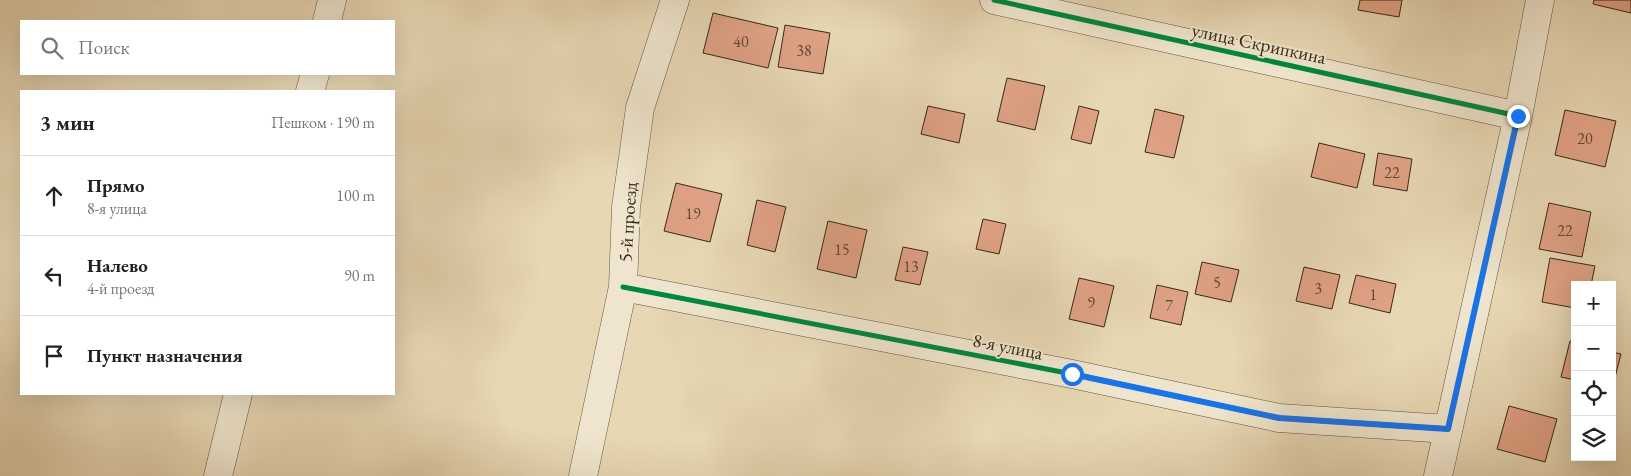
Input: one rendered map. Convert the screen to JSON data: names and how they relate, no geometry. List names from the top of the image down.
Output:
{
  "streets": {
    "street": ["улица Скрипкина", "5-й проезд", "8-я улица"]
  },
  "crossings": [
    ["5-й проезд", "8-я улица"]
  ],
  "house_numbers": [
    "40",
    "38",
    "20",
    "22",
    "19",
    "22",
    "15",
    "13",
    "5",
    "3",
    "1",
    "9",
    "7"
  ],
  "page": {
    "search": "Поиск",
    "heading": ["3 мин", "Пешком · 190 m"],
    "list": [
      ["Прямо", "8-я улица", "100 m"],
      ["Налево", "4-й проезд", "90 m"],
      "Пункт назначения"
    ],
    "map_buttons": ["+", "−"]
  }
}
